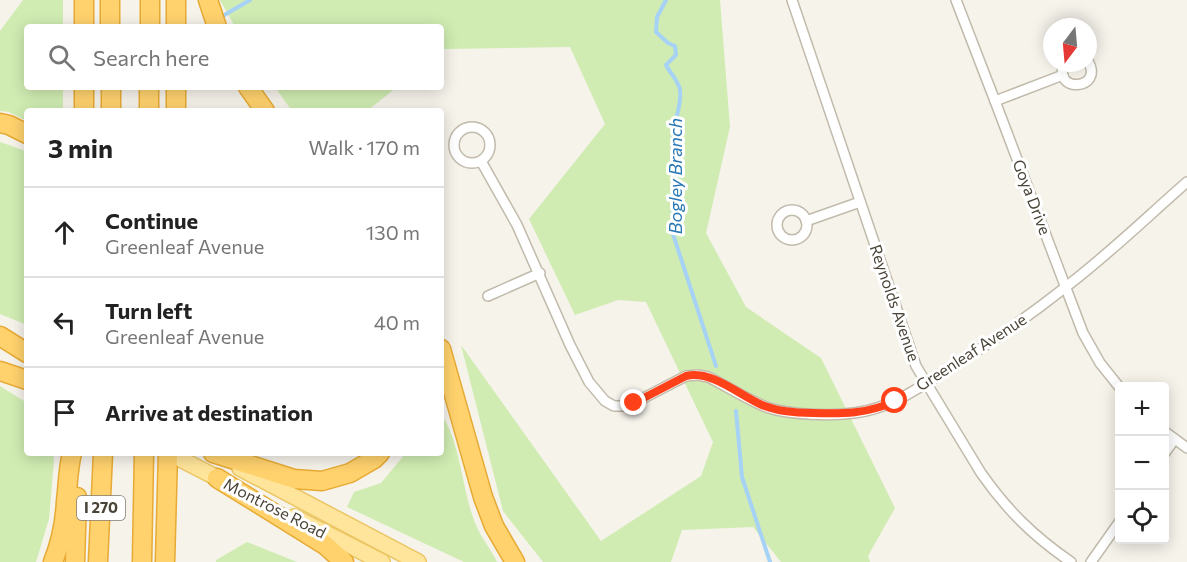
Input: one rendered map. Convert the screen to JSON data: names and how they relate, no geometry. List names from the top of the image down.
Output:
{
  "streets": {
    "highway": ["I 270"],
    "main road": ["Montrose Road"],
    "street": ["Goya Drive", "Reynolds Avenue", "Greenleaf Avenue"]
  },
  "crossings": [
    ["Goya Drive", "Greenleaf Avenue"],
    ["Reynolds Avenue", "Greenleaf Avenue"]
  ],
  "water": ["Bogley Branch"],
  "north": "bottom",
  "page": {
    "search": "Search here",
    "heading": ["3 min", "Walk · 170 m"],
    "list": [
      ["Continue", "Greenleaf Avenue", "130 m"],
      ["Turn left", "Greenleaf Avenue", "40 m"],
      "Arrive at destination"
    ],
    "map_buttons": ["+", "−"]
  }
}
